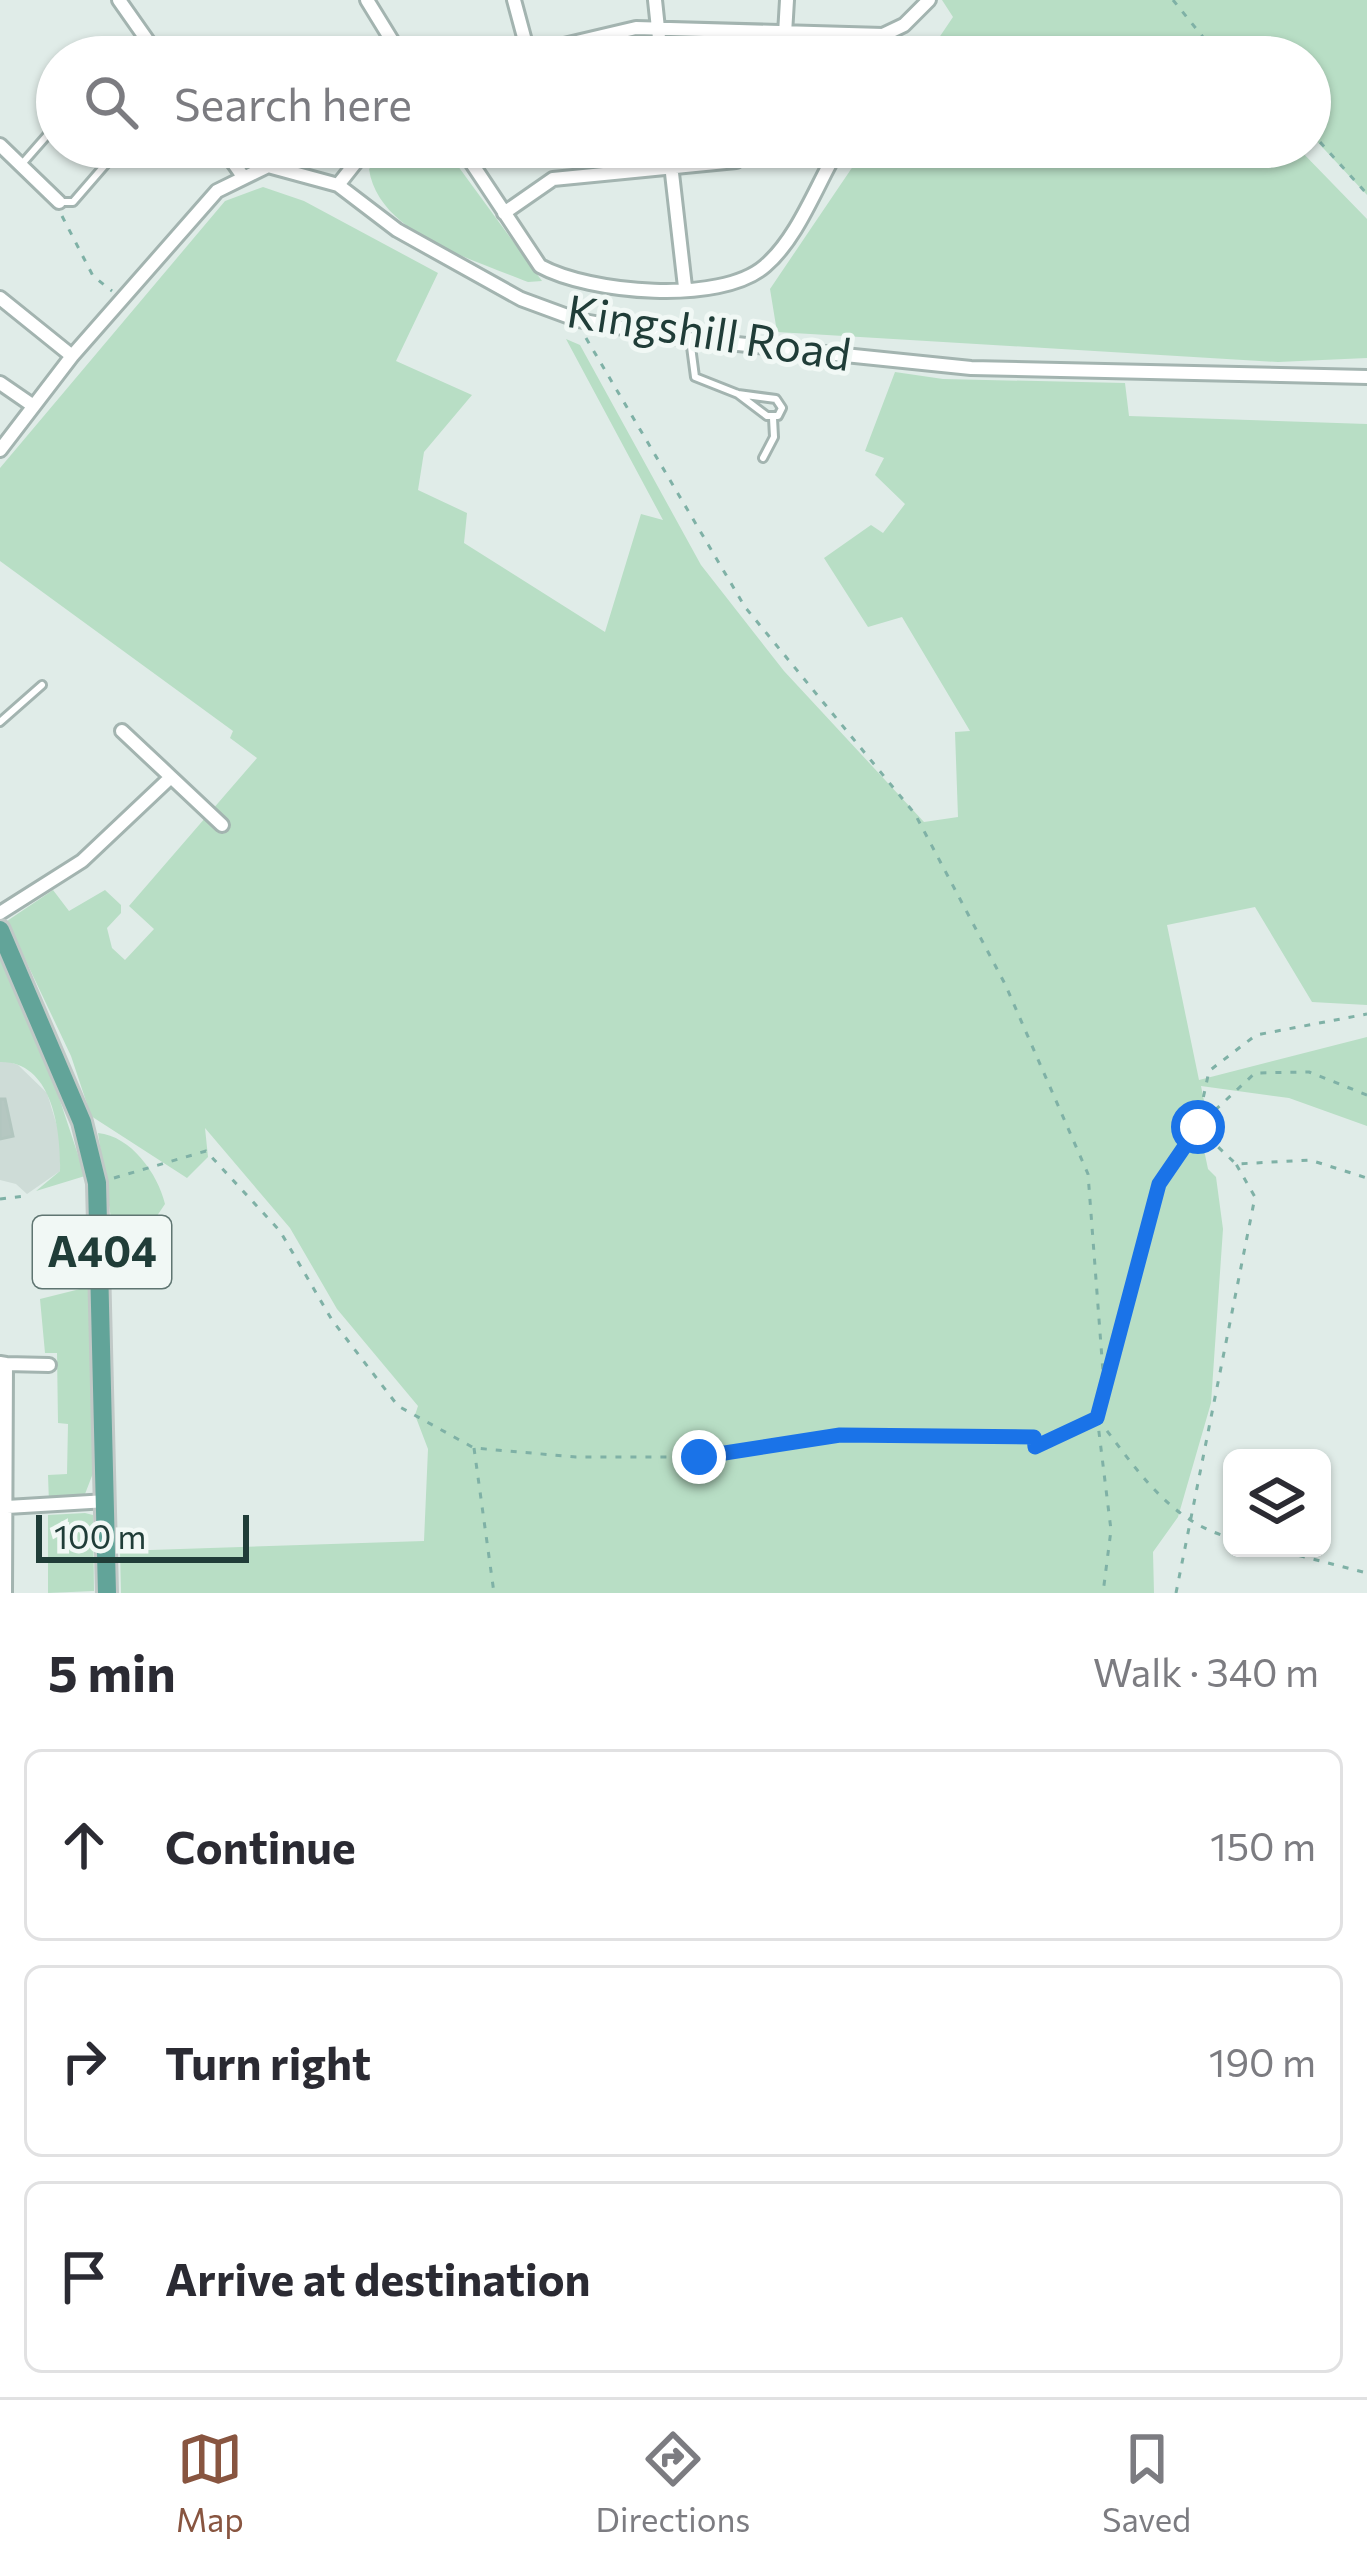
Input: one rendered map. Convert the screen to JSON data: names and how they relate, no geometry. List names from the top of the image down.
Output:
{
  "streets": {
    "main road": ["A404"],
    "street": ["Kingshill Road"]
  },
  "scale_bar": "100 m",
  "page": {
    "search": "Search here",
    "scale": "100 m",
    "heading": ["5 min", "Walk · 340 m"],
    "list": [
      ["Continue", "150 m"],
      ["Turn right", "190 m"],
      "Arrive at destination"
    ],
    "nav": ["Map", "Directions", "Saved"]
  }
}
